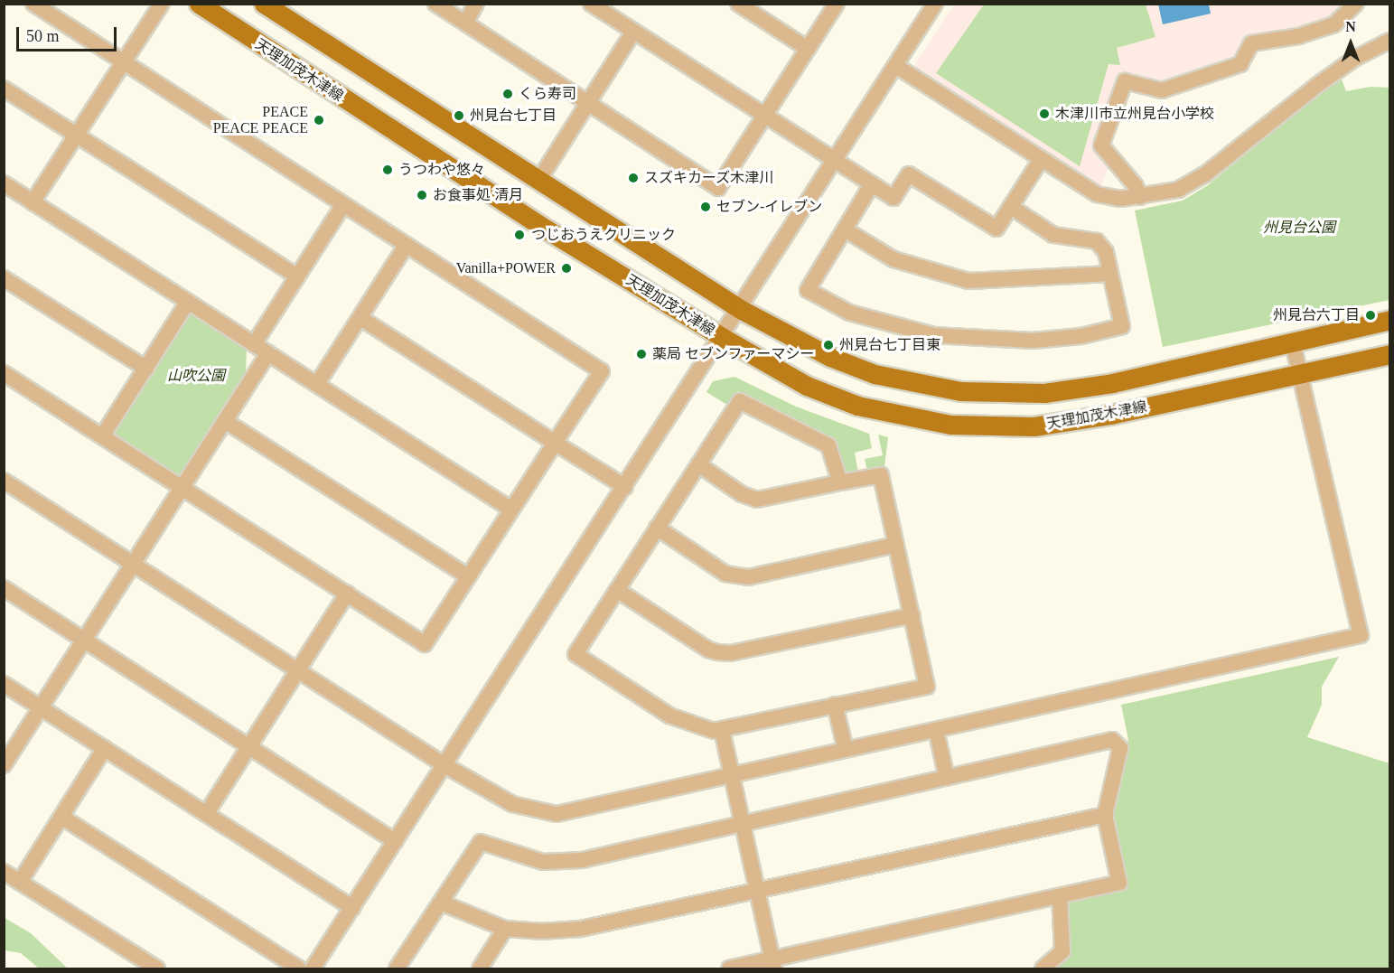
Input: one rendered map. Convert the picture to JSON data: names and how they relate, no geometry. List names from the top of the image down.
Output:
{
  "streets": {
    "main road": ["天理加茂木津線"]
  },
  "parks": ["州見台公園", "山吹公園"],
  "places": [
    "くら寿司",
    "木津川市立州見台小学校",
    "州見台七丁目",
    "PEACE PEACE PEACE",
    "うつわや悠々",
    "スズキカーズ木津川",
    "お食事処 清月",
    "セブン-イレブン",
    "つじおうえクリニック",
    "Vanilla+POWER",
    "州見台六丁目",
    "州見台七丁目東",
    "薬局 セブンファーマシー"
  ],
  "scale_bar": "50 m",
  "north": "top"
}
